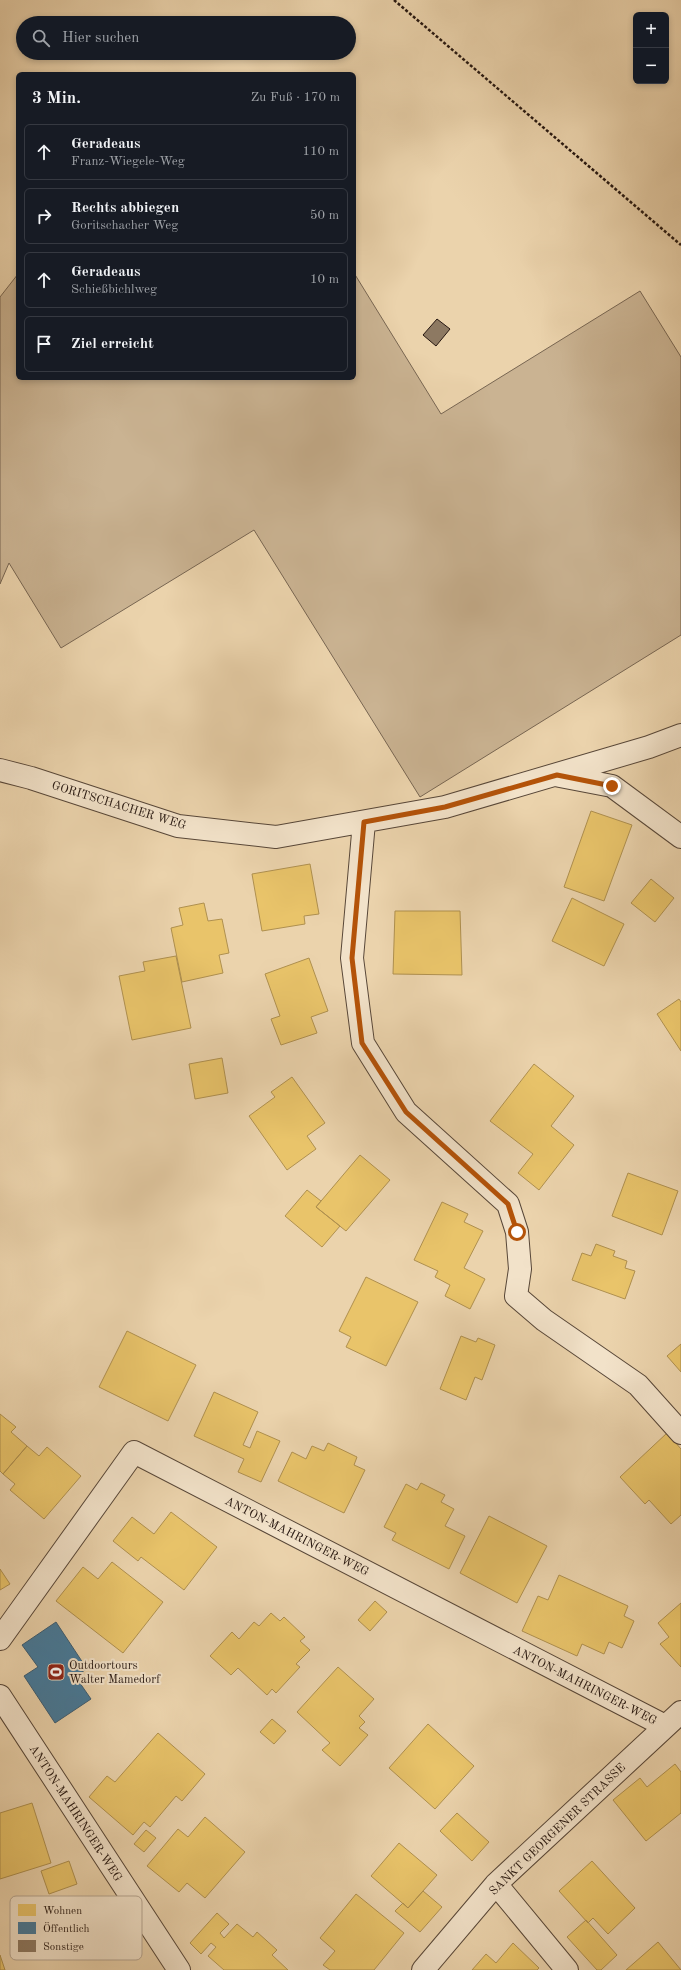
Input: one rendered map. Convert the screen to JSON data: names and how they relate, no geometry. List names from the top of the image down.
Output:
{
  "streets": {
    "street": ["GORITSCHACHER WEG", "ANTON-MAHRINGER-WEG", "SANKT GEORGENER STRASSE"]
  },
  "crossings": [
    ["ANTON-MAHRINGER-WEG", "SANKT GEORGENER STRASSE"]
  ],
  "places": {
    "sports": ["Outdoortours Walter Mamedorf"]
  },
  "legend": ["Wohnen", "Öffentlich", "Sonstige"],
  "page": {
    "map_buttons": ["+", "−"],
    "search": "Hier suchen",
    "heading": ["3 Min.", "Zu Fuß · 170 m"],
    "list": [
      ["Geradeaus", "Franz-Wiegele-Weg", "110 m"],
      ["Rechts abbiegen", "Goritschacher Weg", "50 m"],
      ["Geradeaus", "Schießbichlweg", "10 m"],
      "Ziel erreicht"
    ]
  }
}
